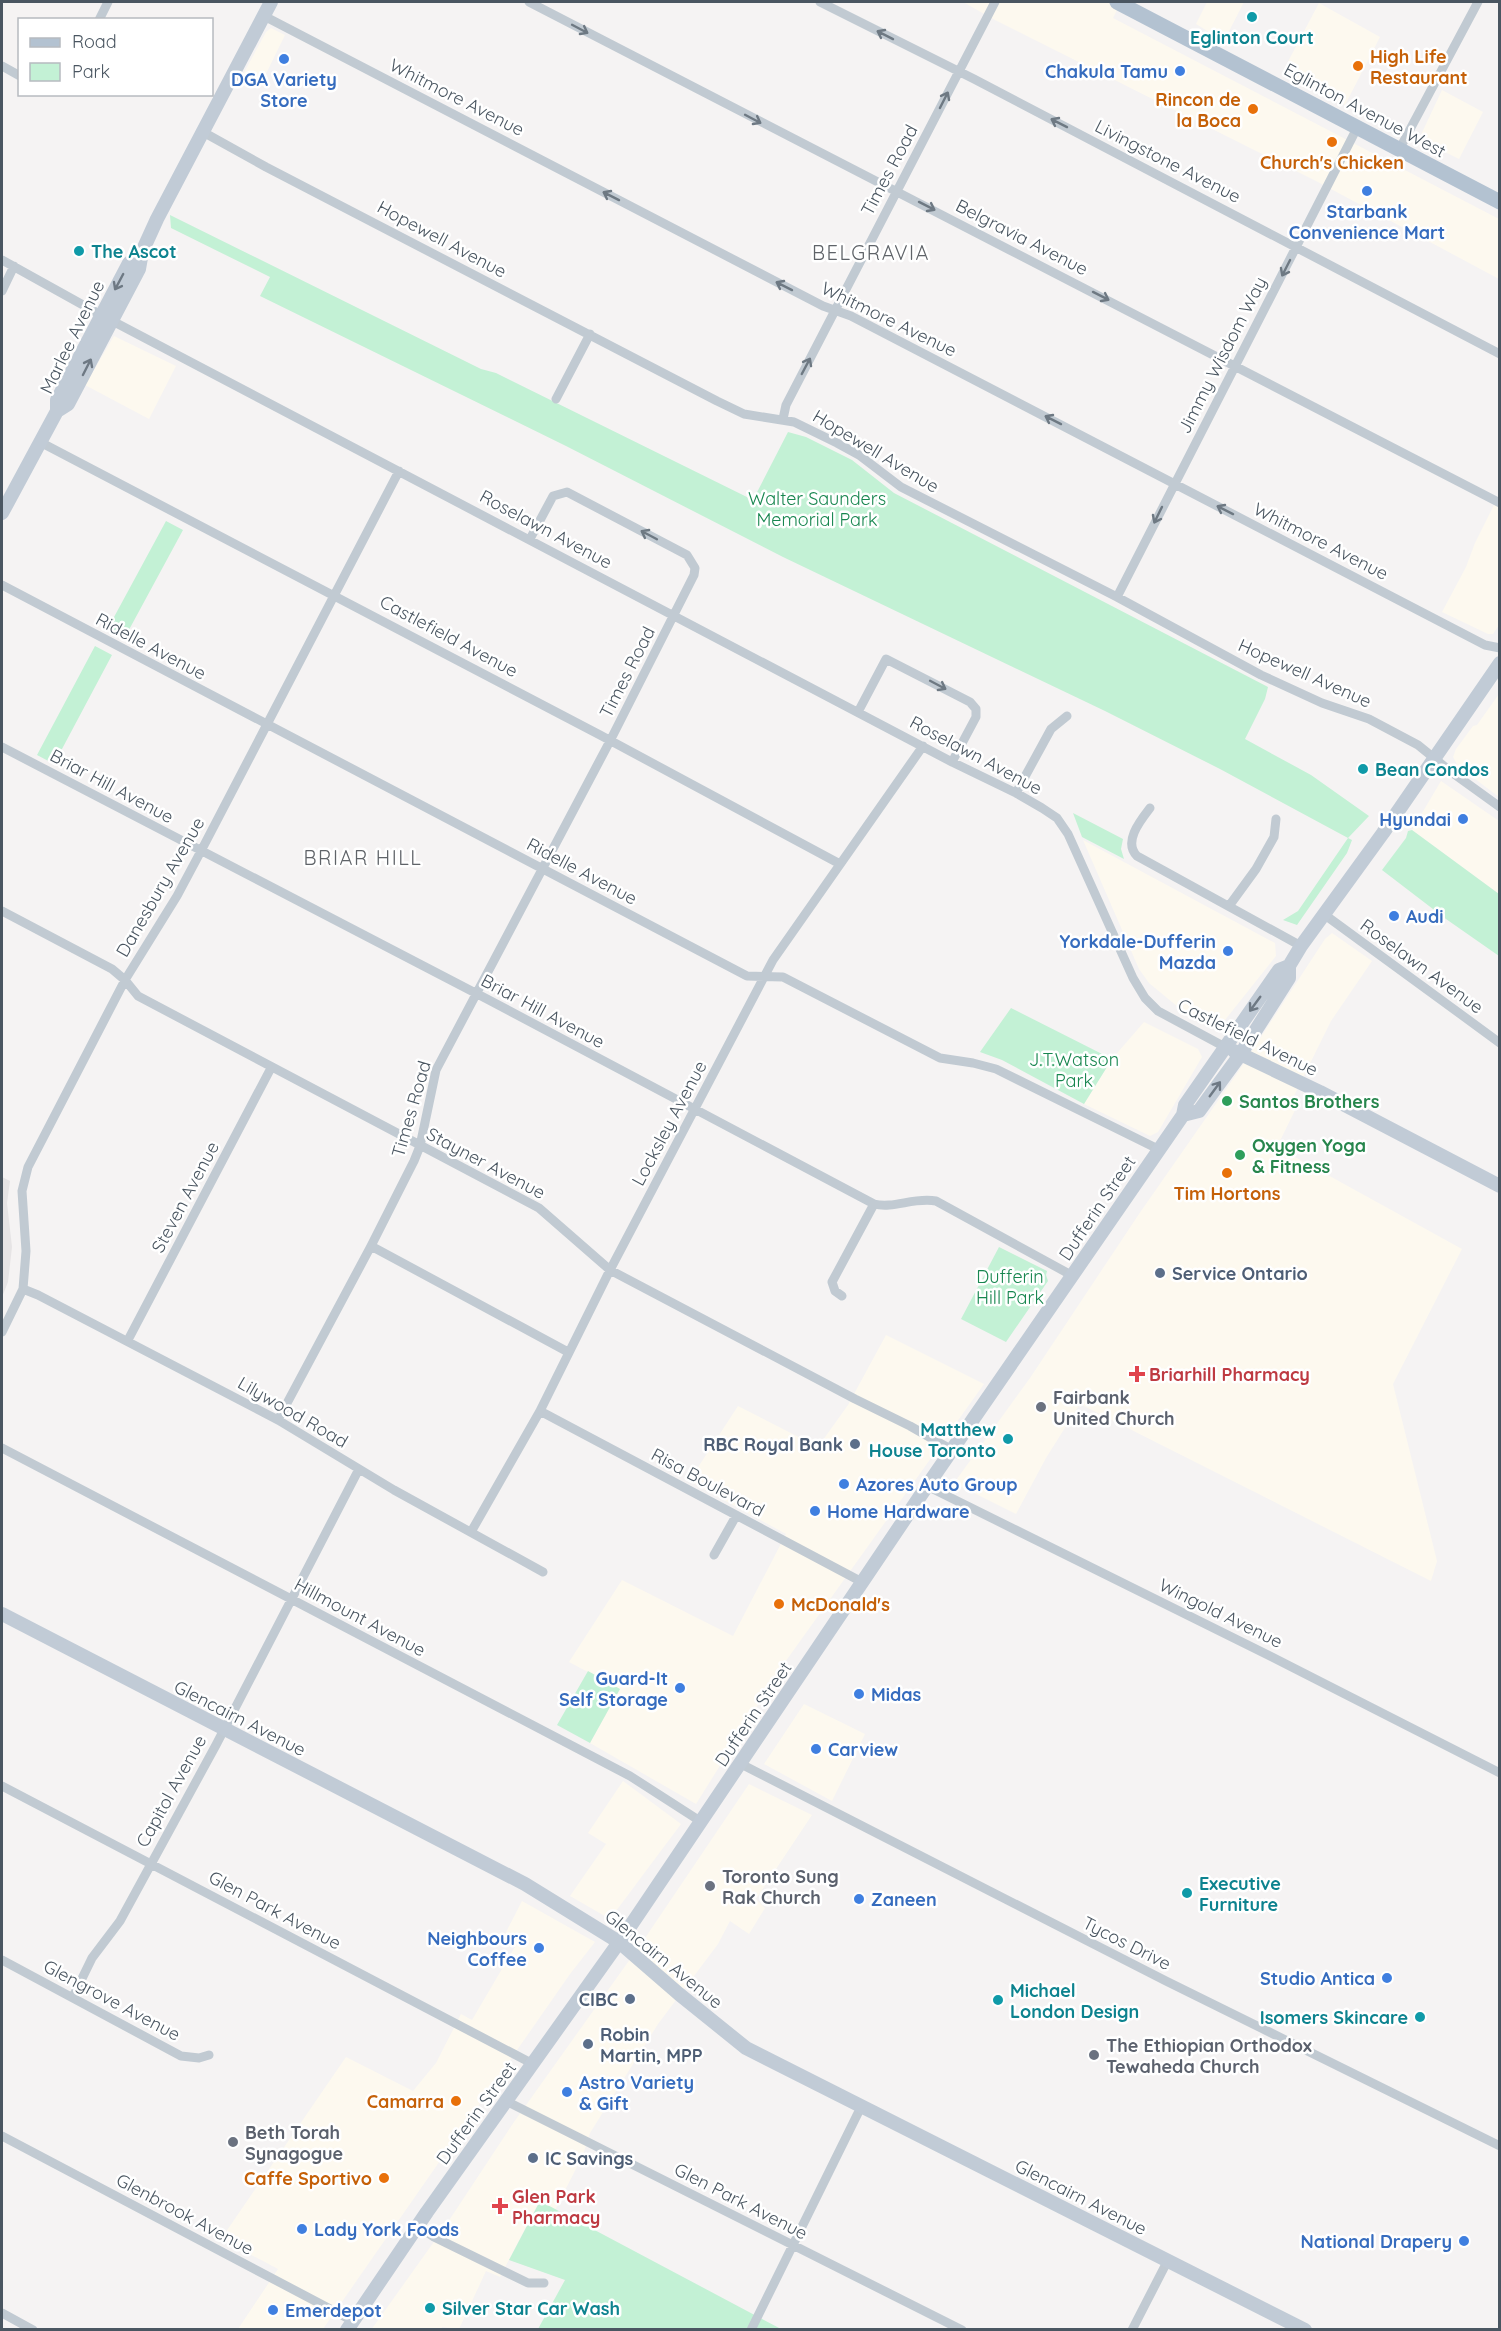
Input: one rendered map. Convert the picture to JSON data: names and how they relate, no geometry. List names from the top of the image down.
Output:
{
  "streets": {
    "main road": ["Eglinton Avenue West"],
    "street": [
      "Whitmore Avenue",
      "Livingstone Avenue",
      "Times Road",
      "Belgravia Avenue",
      "Hopewell Avenue",
      "Marlee Avenue",
      "Jimmy Wisdom Way",
      "Roselawn Avenue",
      "Castlefield Avenue",
      "Ridelle Avenue",
      "Briar Hill Avenue",
      "Danesbury Avenue",
      "Locksley Avenue",
      "Stayner Avenue",
      "Steven Avenue",
      "Dufferin Street",
      "Lilywood Road",
      "Risa Boulevard",
      "Wingold Avenue",
      "Hillmount Avenue",
      "Glencairn Avenue",
      "Capitol Avenue",
      "Glen Park Avenue",
      "Tycos Drive",
      "Glengrove Avenue",
      "Glenbrook Avenue"
    ]
  },
  "crossings": [
    ["Whitmore Avenue", "Times Road"],
    ["Whitmore Avenue", "Marlee Avenue"],
    ["Whitmore Avenue", "Jimmy Wisdom Way"],
    ["Eglinton Avenue West", "Jimmy Wisdom Way"],
    ["Livingstone Avenue", "Times Road"],
    ["Livingstone Avenue", "Jimmy Wisdom Way"],
    ["Times Road", "Belgravia Avenue"],
    ["Times Road", "Hopewell Avenue"],
    ["Times Road", "Roselawn Avenue"],
    ["Times Road", "Castlefield Avenue"],
    ["Times Road", "Ridelle Avenue"],
    ["Times Road", "Briar Hill Avenue"],
    ["Times Road", "Stayner Avenue"],
    ["Times Road", "Lilywood Road"],
    ["Belgravia Avenue", "Jimmy Wisdom Way"],
    ["Hopewell Avenue", "Marlee Avenue"],
    ["Hopewell Avenue", "Jimmy Wisdom Way"],
    ["Hopewell Avenue", "Dufferin Street"],
    ["Marlee Avenue", "Roselawn Avenue"],
    ["Marlee Avenue", "Castlefield Avenue"],
    ["Roselawn Avenue", "Castlefield Avenue"],
    ["Roselawn Avenue", "Danesbury Avenue"],
    ["Roselawn Avenue", "Locksley Avenue"],
    ["Roselawn Avenue", "Dufferin Street"],
    ["Castlefield Avenue", "Danesbury Avenue"],
    ["Castlefield Avenue", "Locksley Avenue"],
    ["Castlefield Avenue", "Dufferin Street"],
    ["Ridelle Avenue", "Danesbury Avenue"],
    ["Ridelle Avenue", "Locksley Avenue"],
    ["Ridelle Avenue", "Dufferin Street"],
    ["Briar Hill Avenue", "Danesbury Avenue"],
    ["Briar Hill Avenue", "Locksley Avenue"],
    ["Briar Hill Avenue", "Dufferin Street"],
    ["Danesbury Avenue", "Stayner Avenue"],
    ["Danesbury Avenue", "Lilywood Road"],
    ["Locksley Avenue", "Stayner Avenue"],
    ["Locksley Avenue", "Lilywood Road"],
    ["Locksley Avenue", "Risa Boulevard"],
    ["Stayner Avenue", "Steven Avenue"],
    ["Stayner Avenue", "Dufferin Street"],
    ["Steven Avenue", "Lilywood Road"],
    ["Dufferin Street", "Risa Boulevard"],
    ["Dufferin Street", "Wingold Avenue"],
    ["Dufferin Street", "Hillmount Avenue"],
    ["Dufferin Street", "Glencairn Avenue"],
    ["Dufferin Street", "Glen Park Avenue"],
    ["Dufferin Street", "Tycos Drive"],
    ["Dufferin Street", "Glenbrook Avenue"],
    ["Lilywood Road", "Capitol Avenue"],
    ["Hillmount Avenue", "Capitol Avenue"],
    ["Glencairn Avenue", "Capitol Avenue"],
    ["Capitol Avenue", "Glen Park Avenue"],
    ["Capitol Avenue", "Glengrove Avenue"]
  ],
  "one_way": [
    "Whitmore Avenue",
    "Livingstone Avenue",
    "Belgravia Avenue",
    "Jimmy Wisdom Way"
  ],
  "districts": ["BELGRAVIA", "BRIAR HILL"],
  "parks": ["Walter Saunders Memorial Park", "J.T.Watson Park", "Dufferin Hill Park"],
  "places": {
    "other": [
      "Eglinton Court",
      "DGA Variety Store",
      "High Life Restaurant",
      "Chakula Tamu",
      "Rincon de la Boca",
      "Church's Chicken",
      "Starbank Convenience Mart",
      "The Ascot",
      "Bean Condos",
      "Hyundai",
      "Audi",
      "Yorkdale-Dufferin Mazda",
      "Santos Brothers",
      "Oxygen Yoga & Fitness",
      "Tim Hortons",
      "Service Ontario",
      "Fairbank United Church",
      "Matthew House Toronto",
      "RBC Royal Bank",
      "Azores Auto Group",
      "Home Hardware",
      "McDonald's",
      "Guard-It Self Storage",
      "Midas",
      "Carview",
      "Toronto Sung Rak Church",
      "Executive Furniture",
      "Zaneen",
      "Neighbours Coffee",
      "Studio Antica",
      "CIBC",
      "Michael London Design",
      "Isomers Skincare",
      "Robin Martin, MPP",
      "The Ethiopian Orthodox Tewaheda Church",
      "Astro Variety & Gift",
      "Camarra",
      "Beth Torah Synagogue",
      "IC Savings",
      "Caffe Sportivo",
      "Lady York Foods",
      "National Drapery",
      "Silver Star Car Wash",
      "Emerdepot"
    ],
    "health": ["Briarhill Pharmacy", "Glen Park Pharmacy"]
  },
  "legend": ["Road", "Park"]
}
